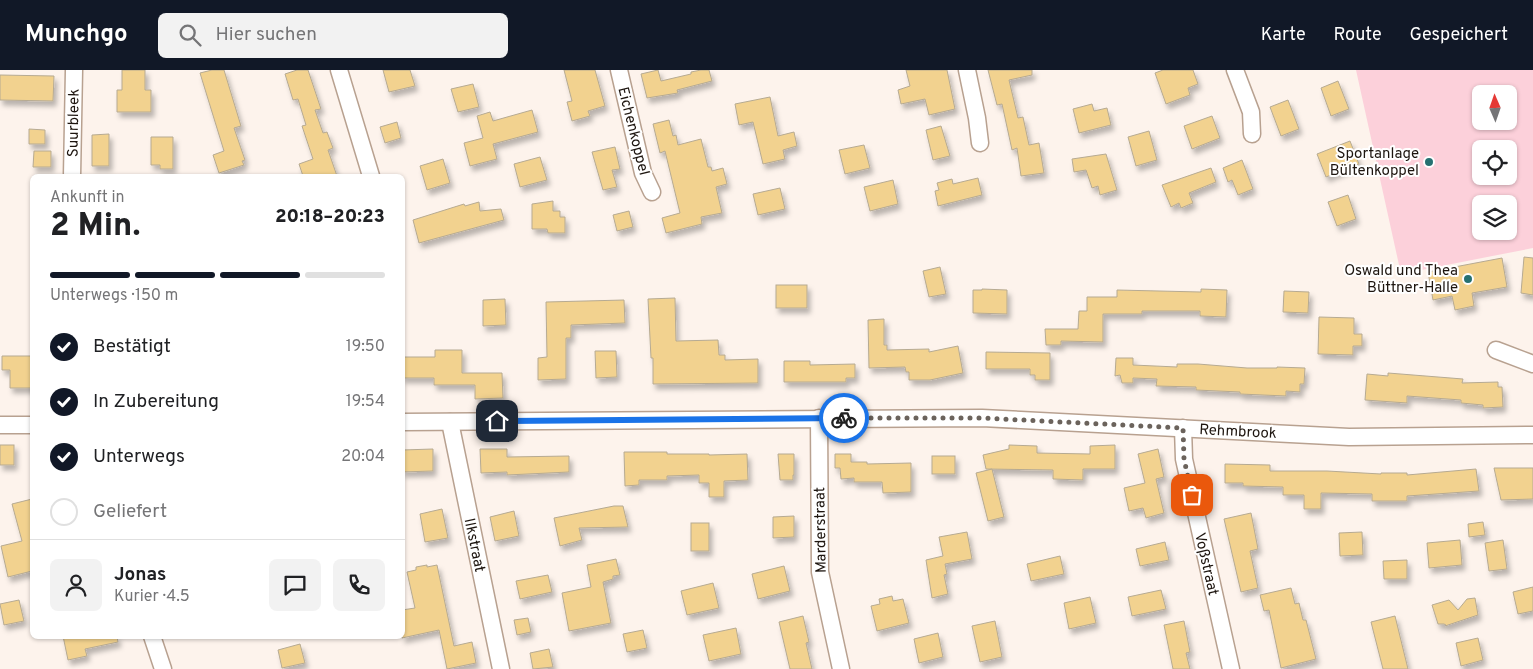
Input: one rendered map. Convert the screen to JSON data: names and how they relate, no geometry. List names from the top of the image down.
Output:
{
  "streets": {
    "street": [
      "Suurbleek",
      "Eichenkoppel",
      "Rehmbrook",
      "Marderstraat",
      "Ilkstraat",
      "Voßstraat"
    ]
  },
  "crossings": [
    ["Rehmbrook", "Marderstraat"],
    ["Rehmbrook", "Ilkstraat"],
    ["Rehmbrook", "Voßstraat"]
  ],
  "places": ["Sportanlage Bültenkoppel", "Oswald und Thea Büttner-Halle"],
  "north": "top",
  "page": {
    "header": "Munchgo",
    "search": "Hier suchen",
    "nav": ["Karte", "Route", "Gespeichert"],
    "heading": ["2 Min.", "Ankunft in", "20:18–20:23"],
    "panel": ["Jonas", "Kurier · 4.5"],
    "bar": "Unterwegs · 150 m",
    "list": [
      ["Bestätigt", "19:50"],
      ["In Zubereitung", "19:54"],
      ["Unterwegs", "20:04"],
      "Geliefert"
    ]
  }
}
